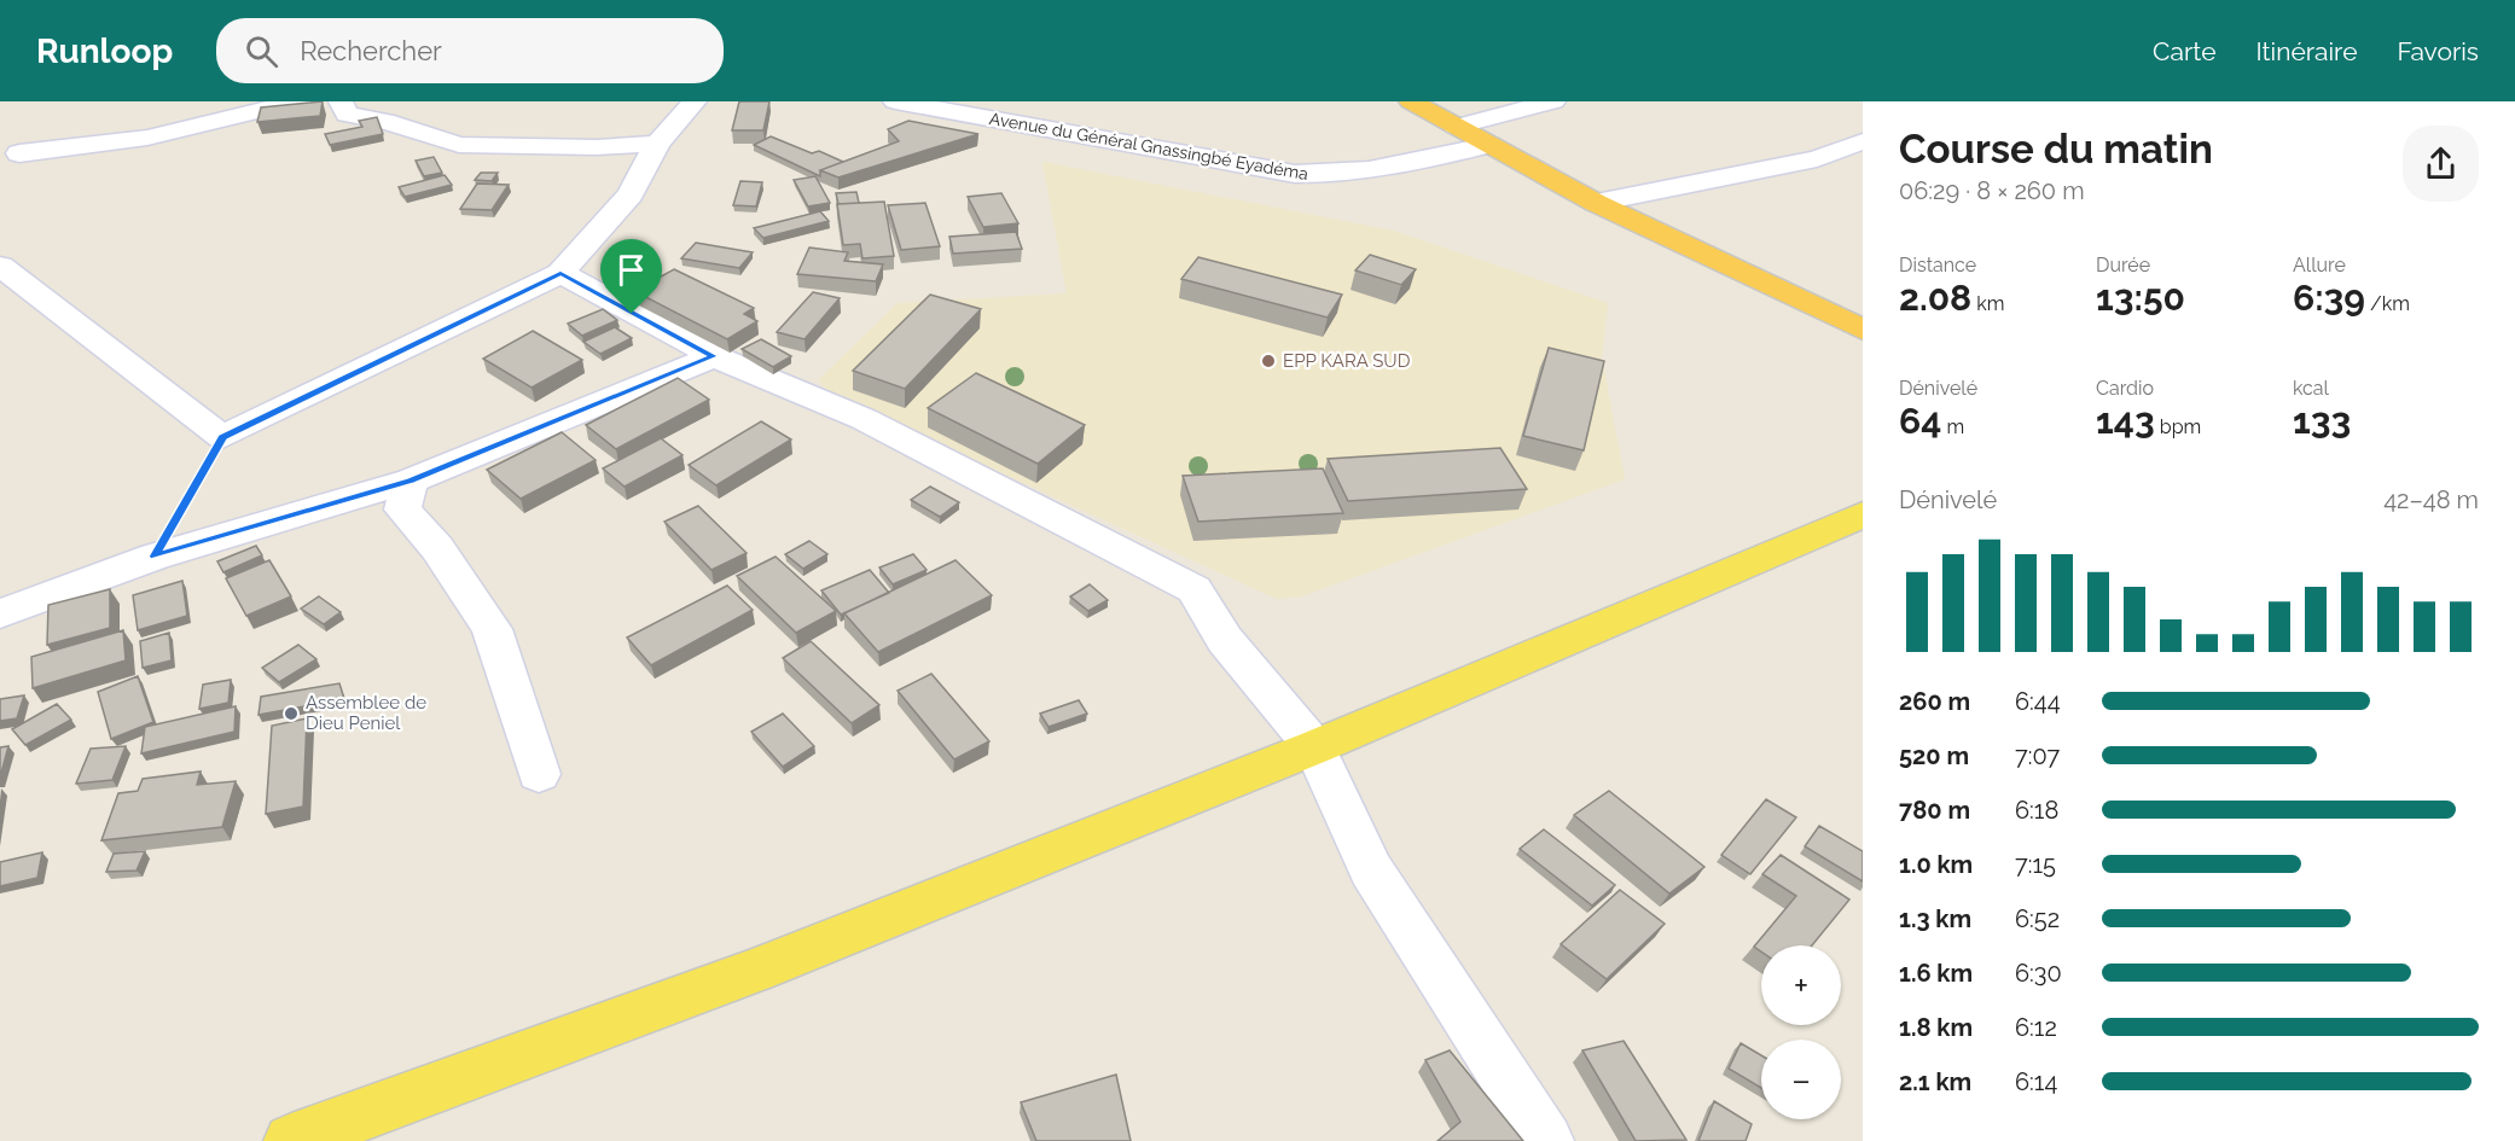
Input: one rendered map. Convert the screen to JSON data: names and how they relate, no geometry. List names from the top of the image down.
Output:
{
  "streets": {
    "street": ["Avenue du Général Gnassingbé Eyadéma"]
  },
  "places": ["EPP KARA SUD", "Assemblee de Dieu Peniel"],
  "page": {
    "header": "Runloop",
    "search": "Rechercher",
    "nav": ["Carte", "Itinéraire", "Favoris"],
    "heading": ["Course du matin", "06:29 · 8 × 260 m"],
    "stats": [
      ["Distance", "2.08 km"],
      ["Durée", "13:50"],
      ["Allure", "6:39 /km"],
      ["Dénivelé", "64 m"],
      ["Cardio", "143 bpm"],
      ["kcal", "133"]
    ],
    "chart": ["Dénivelé", "42–48 m"],
    "list": [
      {
        "name": "260 m",
        "note": "6:44"
      },
      {
        "name": "520 m",
        "note": "7:07"
      },
      {
        "name": "780 m",
        "note": "6:18"
      },
      {
        "name": "1.0 km",
        "note": "7:15"
      },
      {
        "name": "1.3 km",
        "note": "6:52"
      },
      {
        "name": "1.6 km",
        "note": "6:30"
      },
      {
        "name": "1.8 km",
        "note": "6:12"
      },
      {
        "name": "2.1 km",
        "note": "6:14"
      }
    ],
    "map_buttons": ["+", "−"]
  }
}
